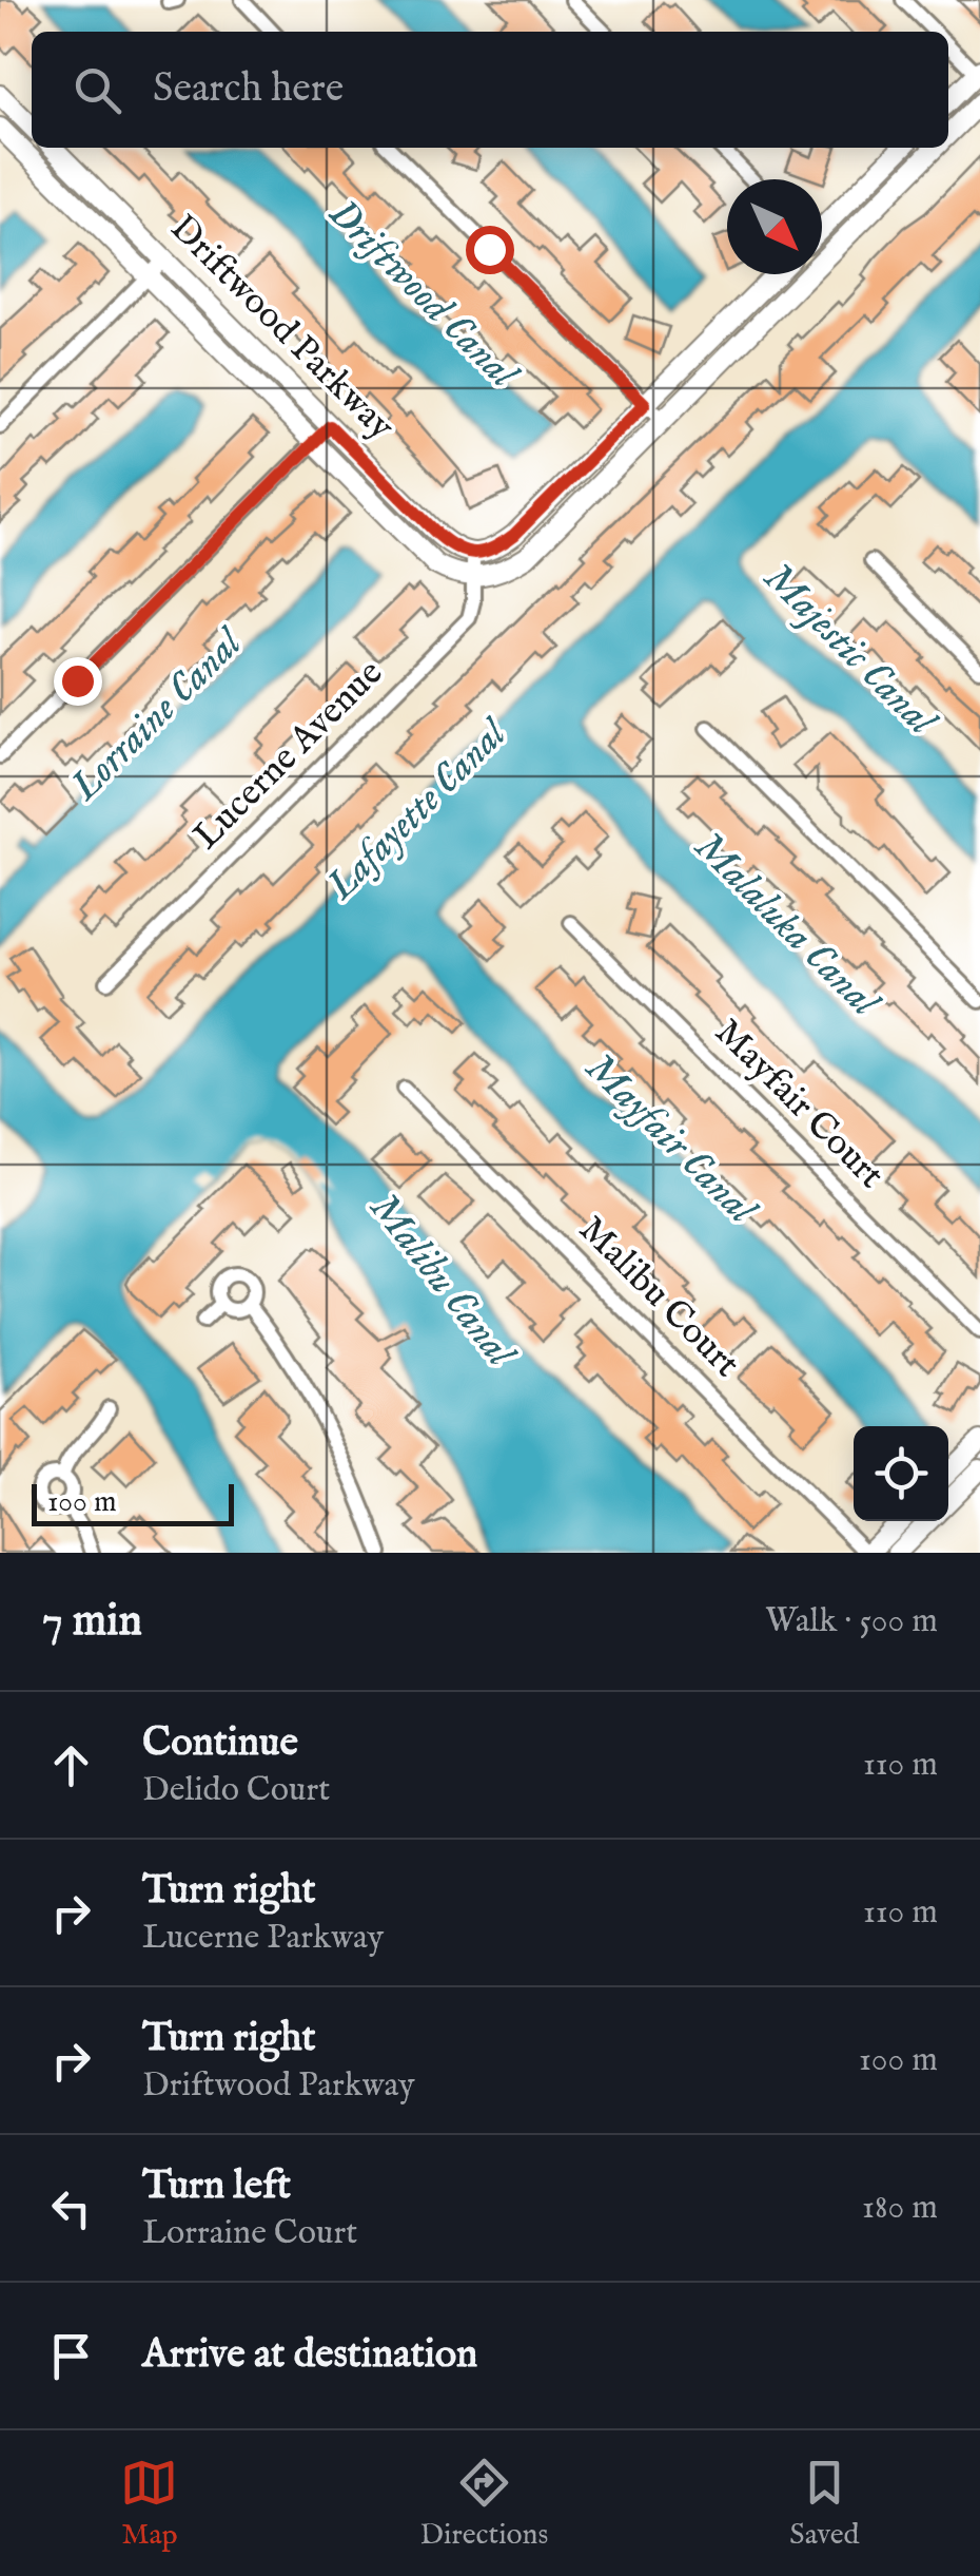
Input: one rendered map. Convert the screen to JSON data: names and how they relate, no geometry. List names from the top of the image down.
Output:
{
  "streets": {
    "street": [
      "Driftwood Parkway",
      "Lucerne Avenue",
      "Mayfair Court",
      "Malibu Court"
    ]
  },
  "crossings": [
    ["Driftwood Parkway", "Lucerne Avenue"]
  ],
  "water": [
    "Driftwood Canal",
    "Majestic Canal",
    "Lorraine Canal",
    "Lafayette Canal",
    "Malaluka Canal",
    "Mayfair Canal",
    "Malibu Canal"
  ],
  "scale_bar": "100 m",
  "north": "bottom right",
  "page": {
    "search": "Search here",
    "scale": "100 m",
    "heading": ["7 min", "Walk · 500 m"],
    "list": [
      ["Continue", "Delido Court", "110 m"],
      ["Turn right", "Lucerne Parkway", "110 m"],
      ["Turn right", "Driftwood Parkway", "100 m"],
      ["Turn left", "Lorraine Court", "180 m"],
      "Arrive at destination"
    ],
    "nav": ["Map", "Directions", "Saved"]
  }
}
